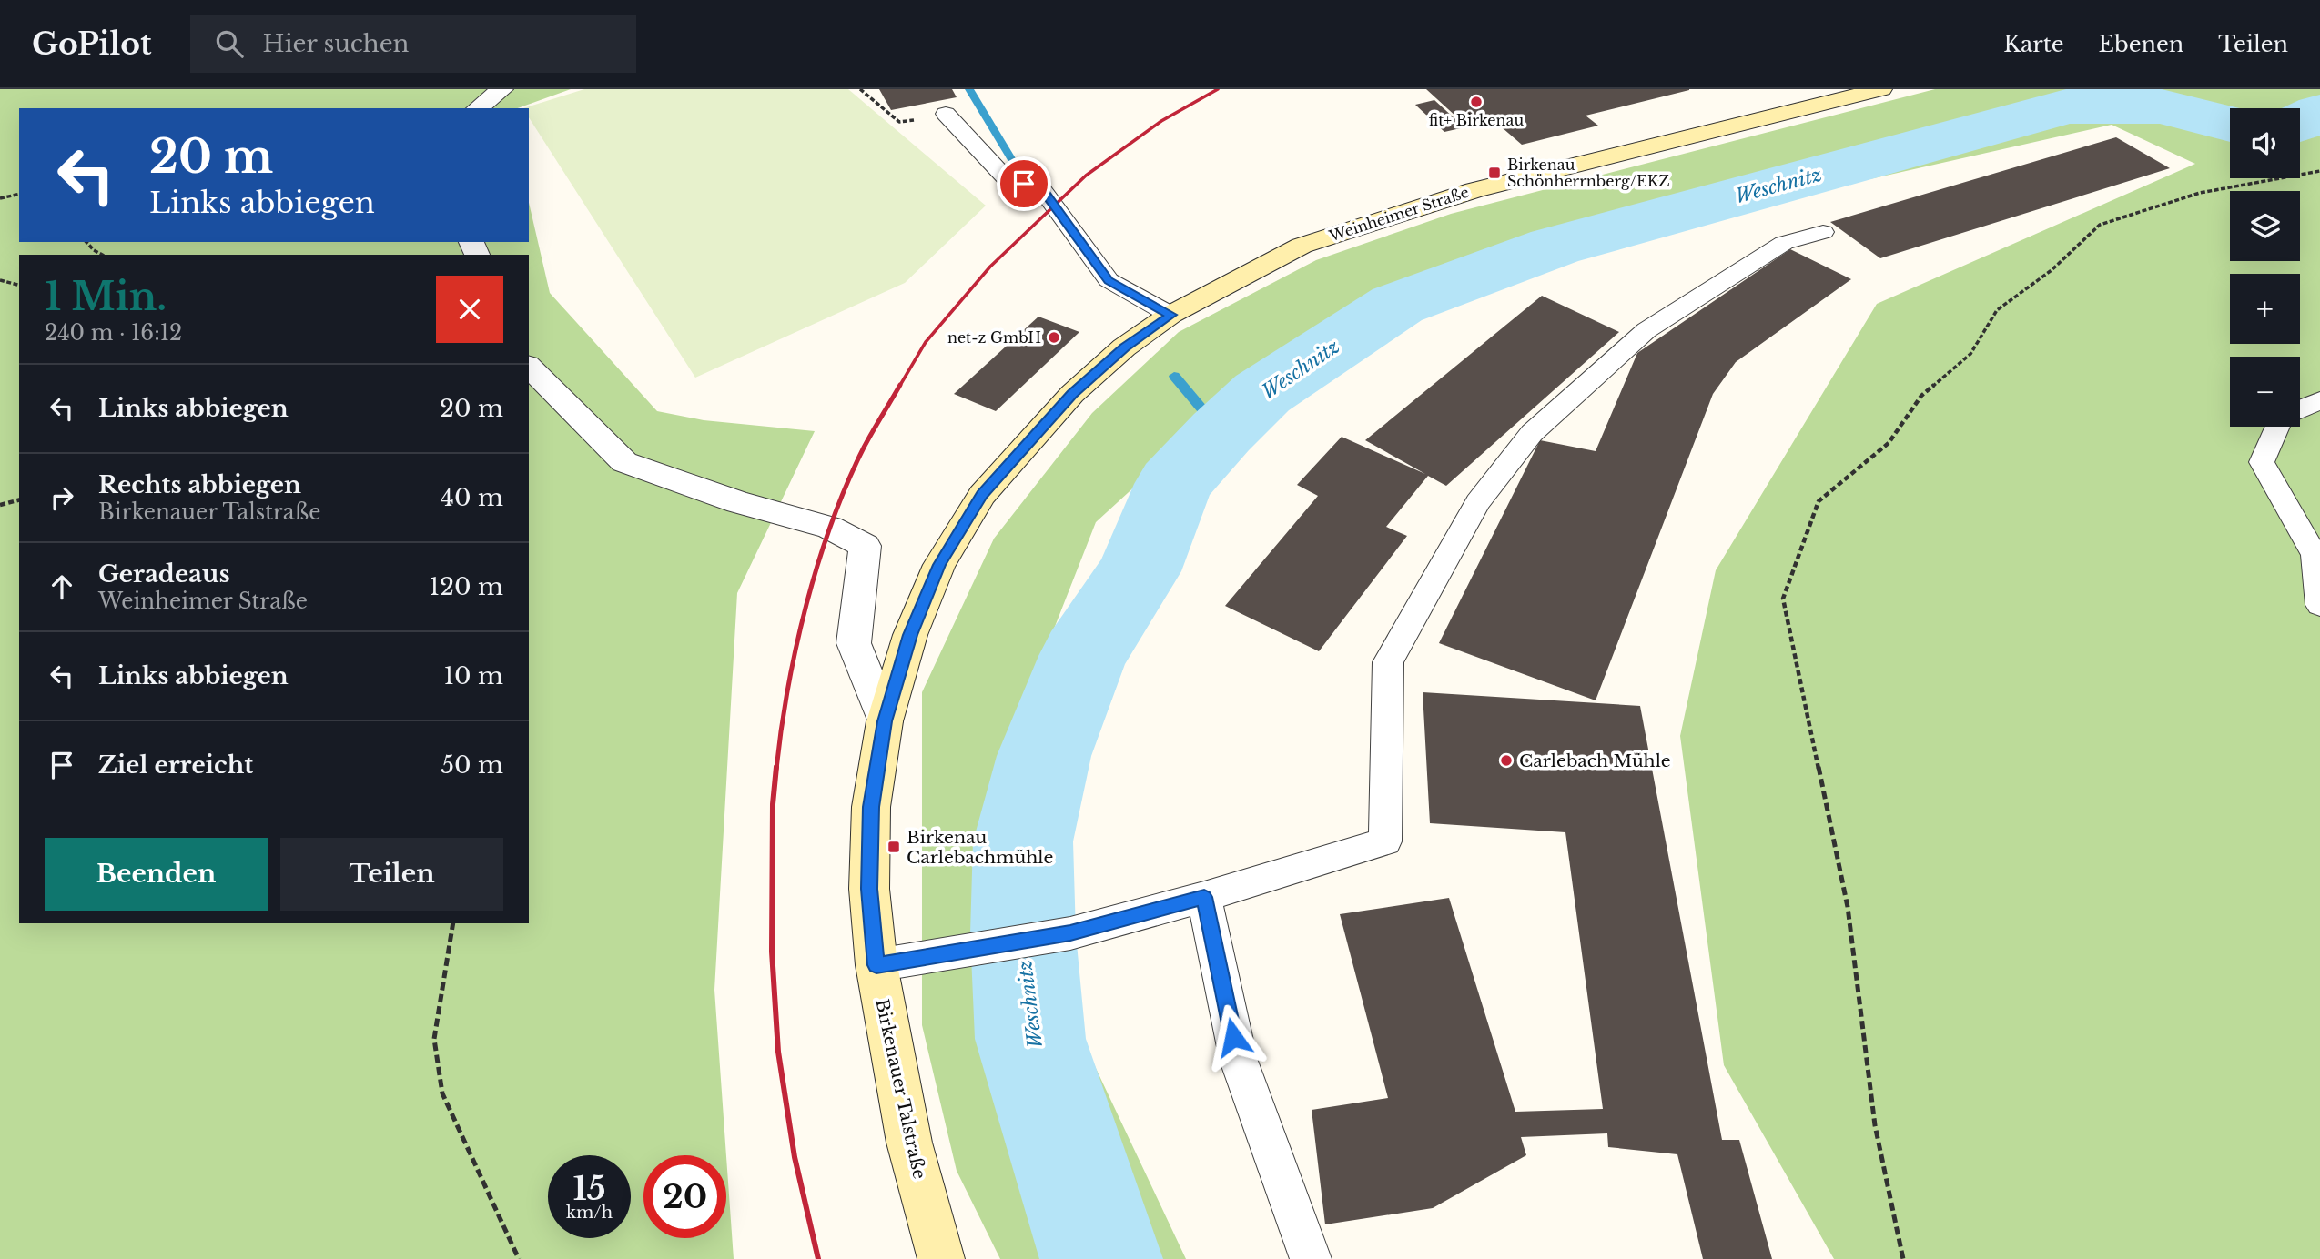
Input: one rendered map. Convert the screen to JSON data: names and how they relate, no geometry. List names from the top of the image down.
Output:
{
  "streets": {
    "main road": ["Weinheimer Straße", "Birkenauer Talstraße"]
  },
  "crossings": [
    ["Weinheimer Straße", "Birkenauer Talstraße"]
  ],
  "water": ["Weschnitz"],
  "places": {
    "other": ["fit+ Birkenau", "net-z GmbH", "Carlebach Mühle"],
    "transit": ["Birkenau Schönherrnberg/EKZ", "Birkenau Carlebachmühle"]
  },
  "page": {
    "header": "GoPilot",
    "search": "Hier suchen",
    "nav": ["Karte", "Ebenen", "Teilen"],
    "map_buttons": ["+", "−"],
    "turn": ["20 m", "Links abbiegen"],
    "heading": ["1 Min.", "240 m · 16:12"],
    "list": [
      {
        "name": "Links abbiegen",
        "value": "20 m"
      },
      {
        "name": "Rechts abbiegen",
        "note": "Birkenauer Talstraße",
        "value": "40 m"
      },
      {
        "name": "Geradeaus",
        "note": "Weinheimer Straße",
        "value": "120 m"
      },
      {
        "name": "Links abbiegen",
        "value": "10 m"
      },
      {
        "name": "Ziel erreicht",
        "value": "50 m"
      }
    ],
    "buttons": ["Beenden", "Teilen"],
    "speed": "15 km/h",
    "limit": "20"
  }
}
